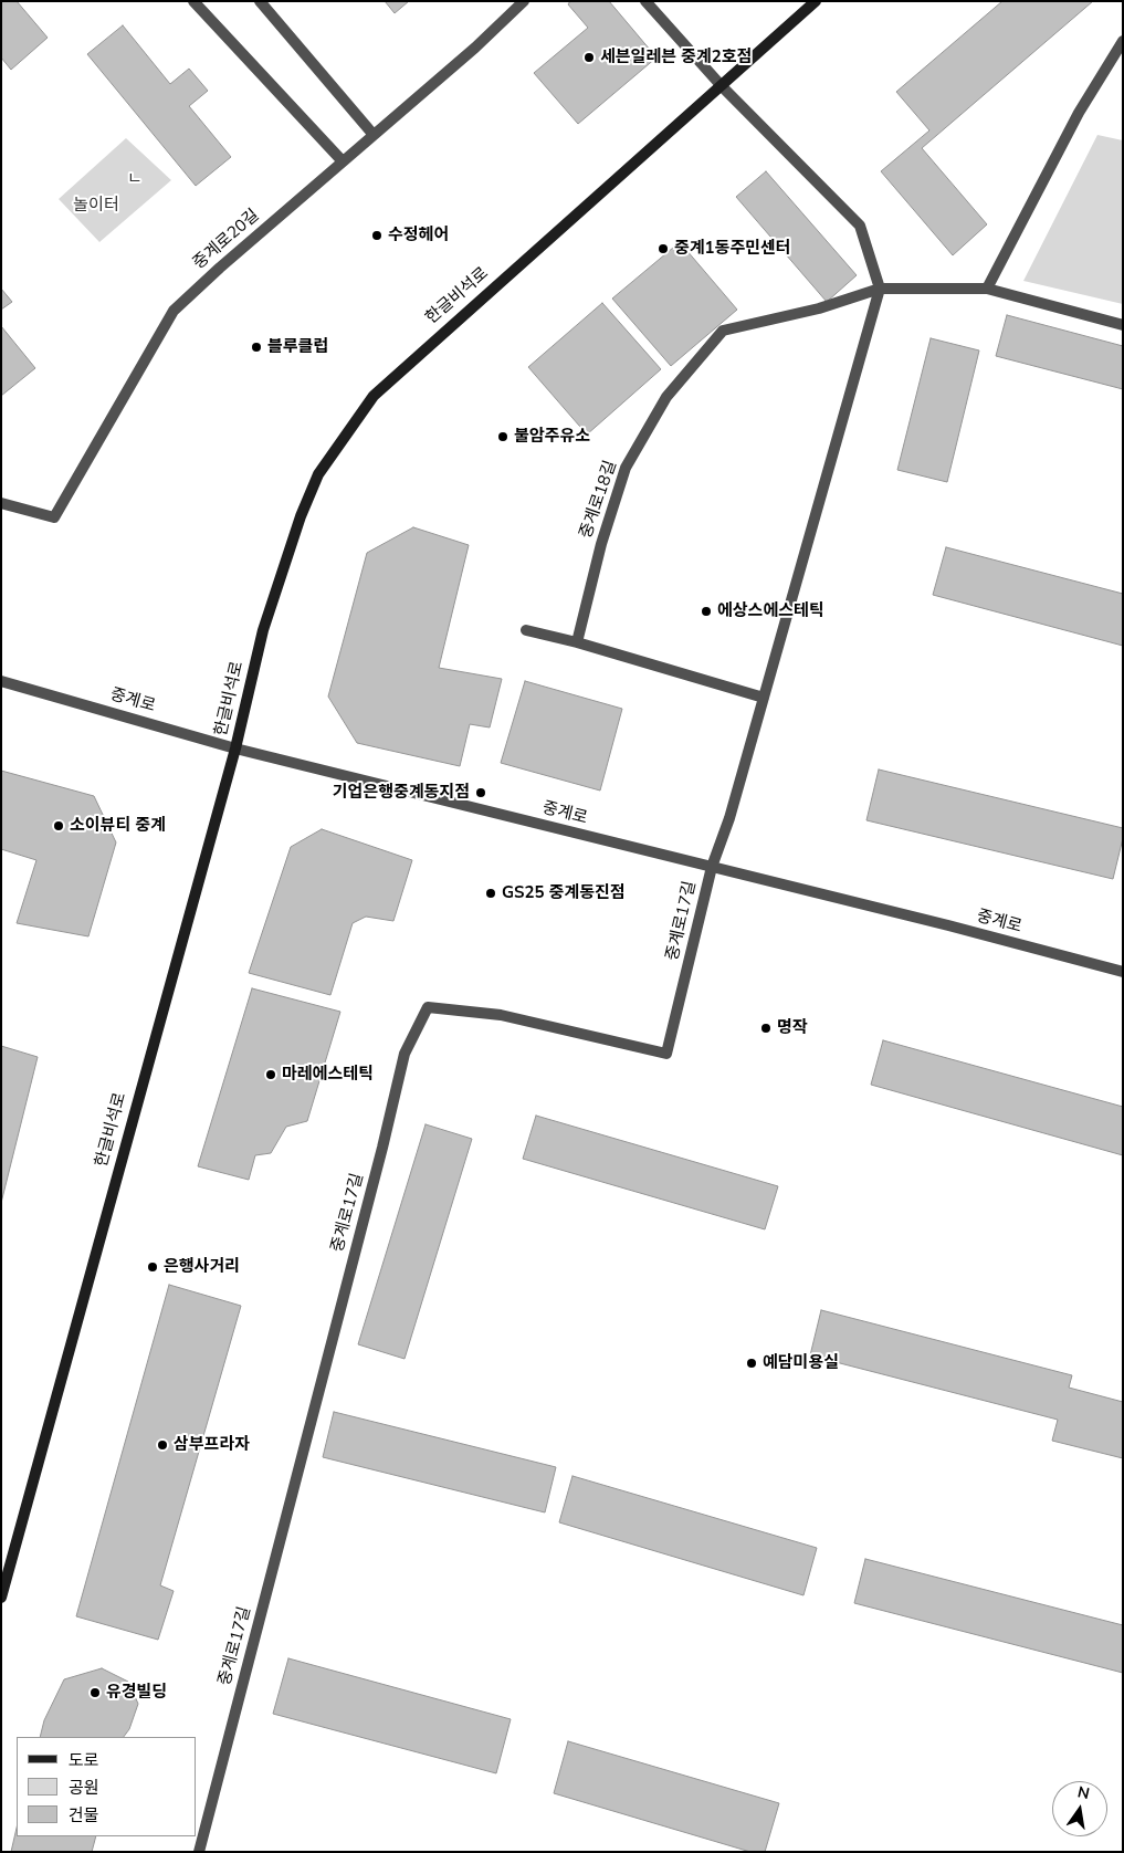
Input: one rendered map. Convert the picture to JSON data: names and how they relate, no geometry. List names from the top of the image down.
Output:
{
  "streets": {
    "main road": ["한글비석로"],
    "street": [
      "중계로20길",
      "중계로18길",
      "중계로",
      "중계로17길"
    ]
  },
  "crossings": [
    ["한글비석로", "중계로"],
    ["중계로", "중계로17길"]
  ],
  "parks": ["ㄴ", "놀이터"],
  "places": [
    "세븐일레븐 중계2호점",
    "수정헤어",
    "중계1동주민센터",
    "블루클럽",
    "불암주유소",
    "에상스에스테틱",
    "기업은행중계동지점",
    "소이뷰티 중계",
    "GS25 중계동진점",
    "명작",
    "마레에스테틱",
    "은행사거리",
    "예담미용실",
    "삼부프라자",
    "유경빌딩"
  ],
  "legend": ["도로", "공원", "건물"],
  "north": "top"
}
